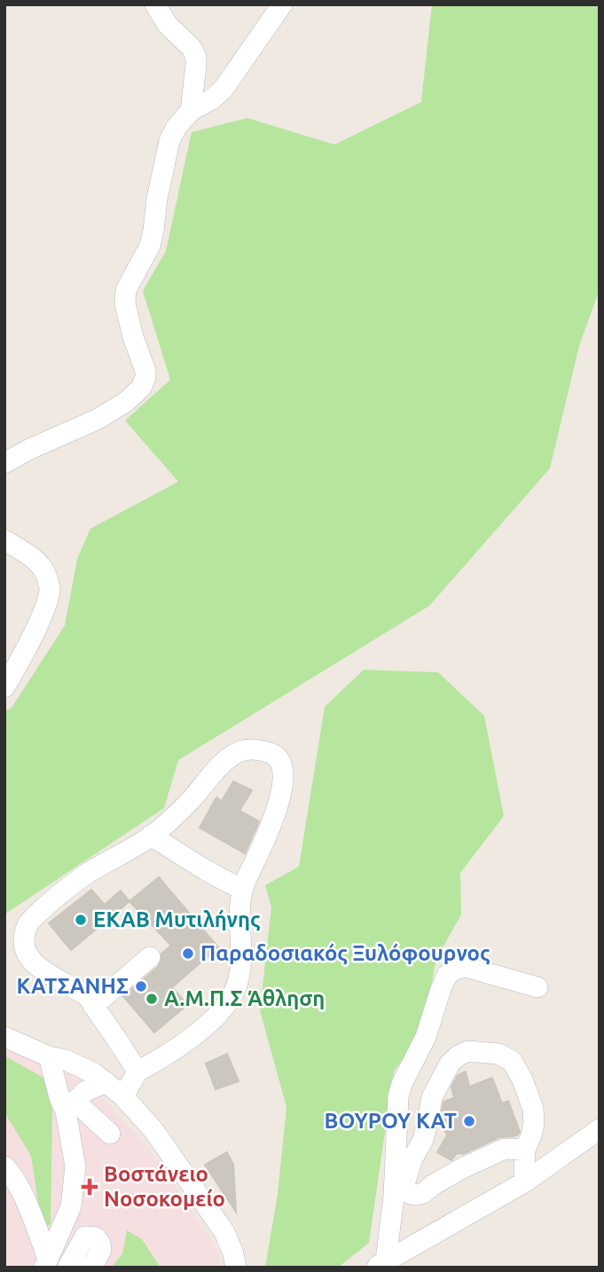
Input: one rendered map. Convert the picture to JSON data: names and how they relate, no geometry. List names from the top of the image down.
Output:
{
  "places": {
    "other": [
      "ΕΚΑΒ Μυτιλήνης",
      "Παραδοσιακός Ξυλόφουρνος",
      "ΚΑΤΣΑΝΗΣ",
      "Α.Μ.Π.Σ Άθληση",
      "ΒΟΥΡΟΥ ΚΑΤ"
    ],
    "health": ["Βοστάνειο Νοσοκομείο"]
  }
}
